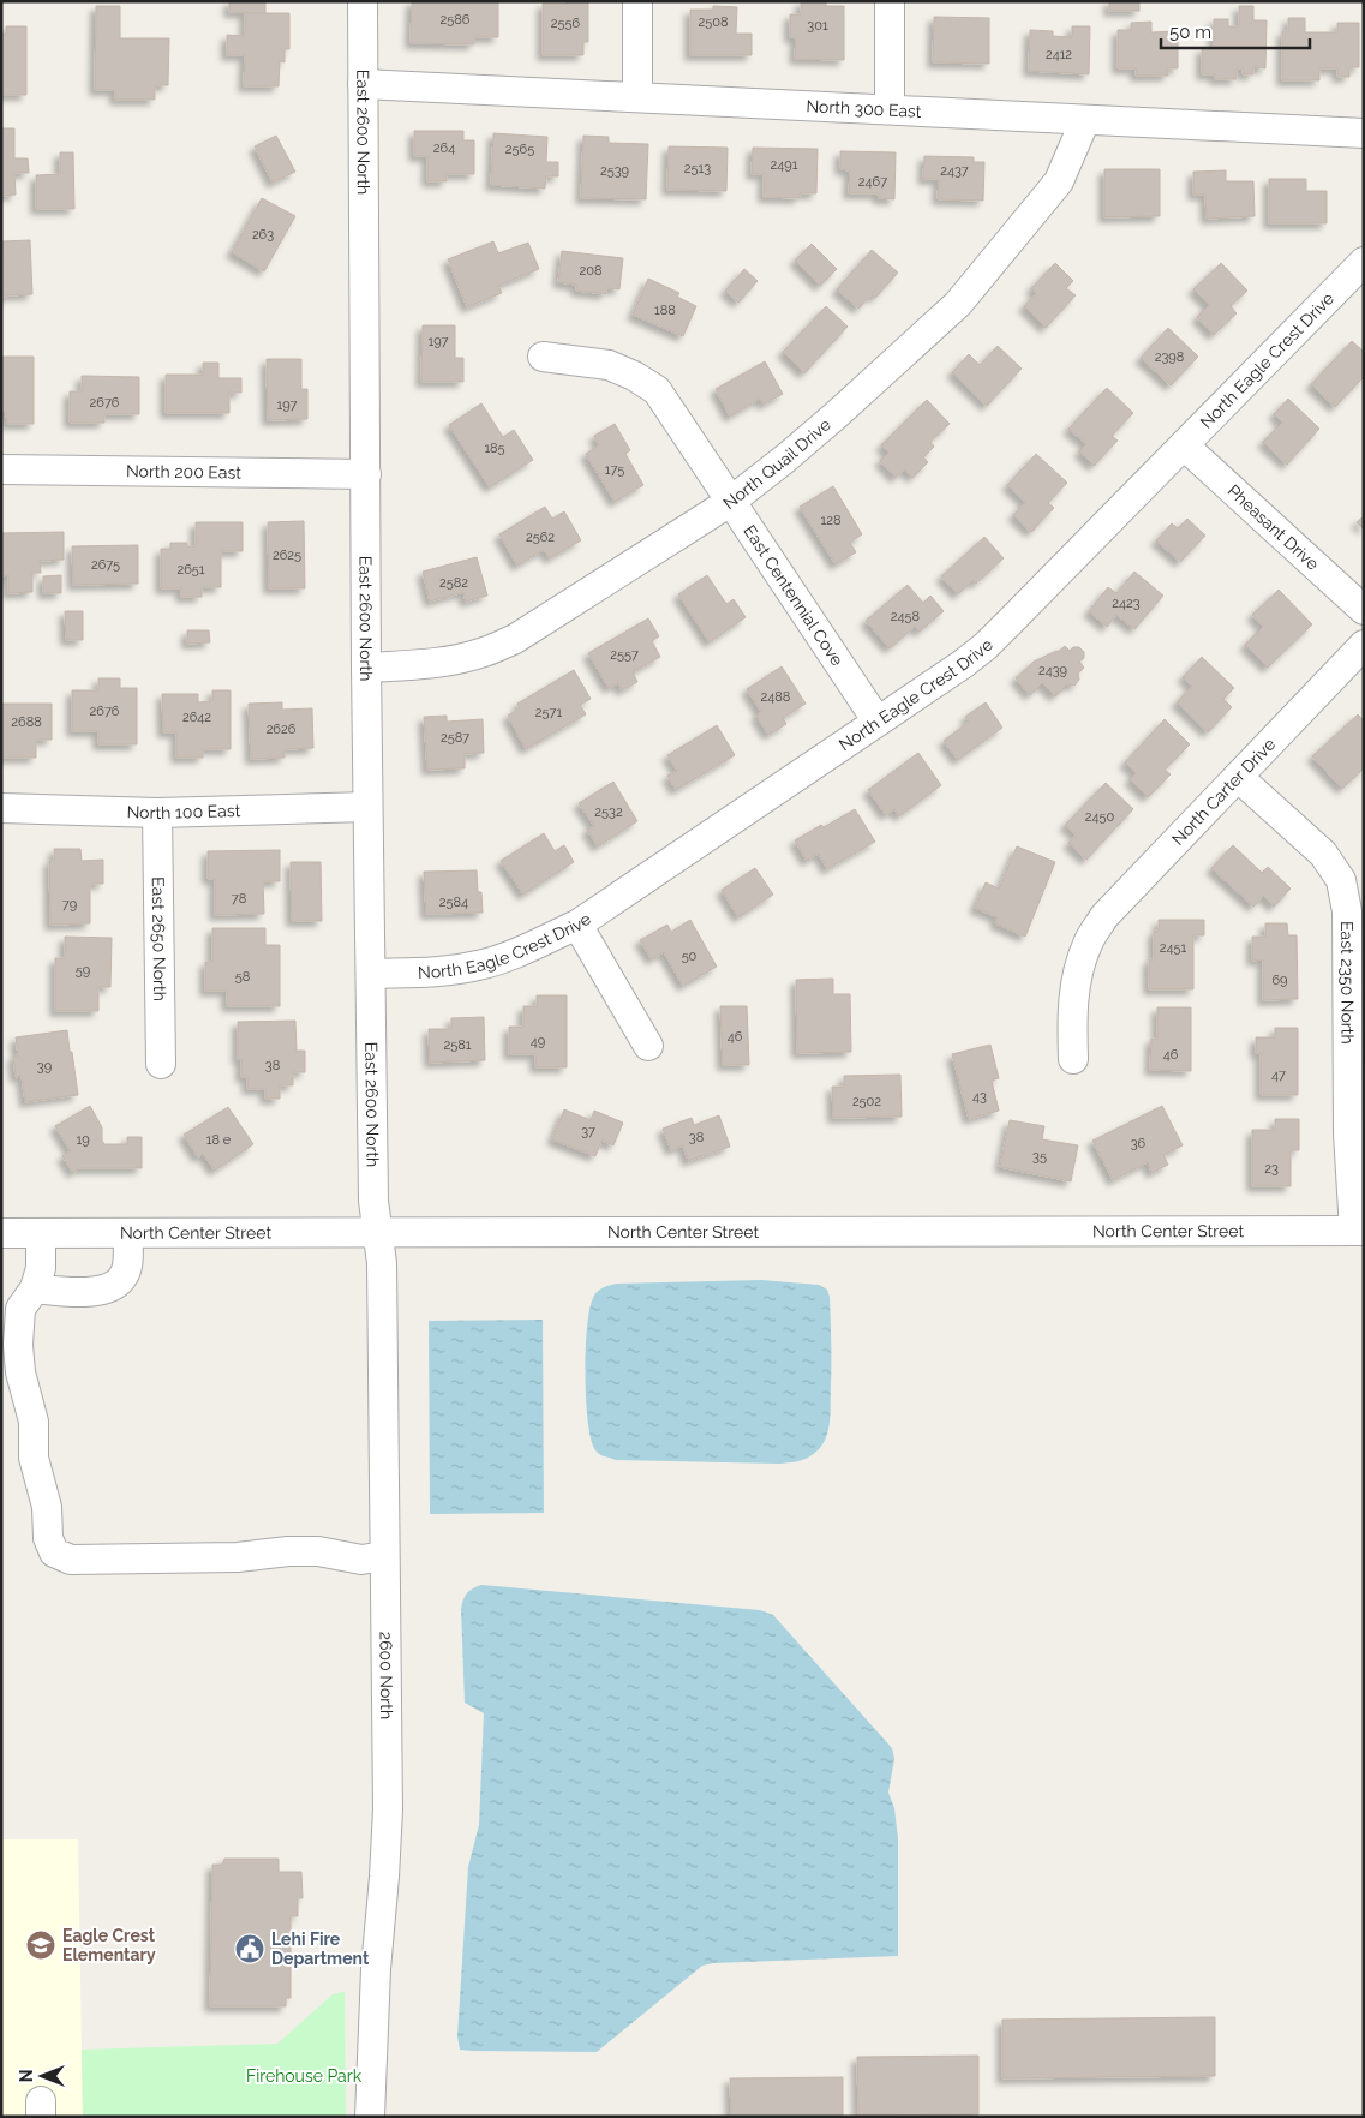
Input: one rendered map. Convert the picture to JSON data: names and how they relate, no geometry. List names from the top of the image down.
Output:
{
  "streets": {
    "street": [
      "North 300 East",
      "East 2600 North",
      "North Eagle Crest Drive",
      "North Quail Drive",
      "North 200 East",
      "Pheasant Drive",
      "East Centennial Cove",
      "North Carter Drive",
      "North 100 East",
      "East 2650 North",
      "East 2350 North",
      "North Center Street",
      "2600 North"
    ]
  },
  "crossings": [
    ["North 300 East", "East 2600 North"],
    ["North 300 East", "North Quail Drive"],
    ["East 2600 North", "North Eagle Crest Drive"],
    ["East 2600 North", "North Quail Drive"],
    ["East 2600 North", "North 200 East"],
    ["East 2600 North", "North 100 East"],
    ["East 2600 North", "North Center Street"],
    ["East 2600 North", "2600 North"],
    ["North Eagle Crest Drive", "Pheasant Drive"],
    ["North Eagle Crest Drive", "East Centennial Cove"],
    ["North Quail Drive", "East Centennial Cove"],
    ["North Carter Drive", "East 2350 North"],
    ["North 100 East", "East 2650 North"],
    ["East 2350 North", "North Center Street"],
    ["North Center Street", "2600 North"]
  ],
  "parks": ["Firehouse Park"],
  "places": {
    "school or university": ["Eagle Crest Elementary"],
    "public building": ["Lehi Fire Department"]
  },
  "house_numbers": [
    "2586",
    "2508",
    "2556",
    "301",
    "2412",
    "264",
    "2565",
    "2491",
    "2513",
    "2539",
    "2437",
    "2467",
    "263",
    "208",
    "188",
    "197",
    "2398",
    "2676",
    "197",
    "185",
    "175",
    "128",
    "2562",
    "2625",
    "2675",
    "2651",
    "2582",
    "2423",
    "2458",
    "2557",
    "2439",
    "2488",
    "2676",
    "2571",
    "2642",
    "2688",
    "2626",
    "2587",
    "2532",
    "2450",
    "78",
    "2584",
    "79",
    "2451",
    "50",
    "59",
    "58",
    "69",
    "46",
    "49",
    "2581",
    "46",
    "38",
    "39",
    "47",
    "43",
    "2502",
    "37",
    "38",
    "19",
    "18 e",
    "36",
    "35",
    "23"
  ],
  "scale_bar": "50 m",
  "north": "left"
}
